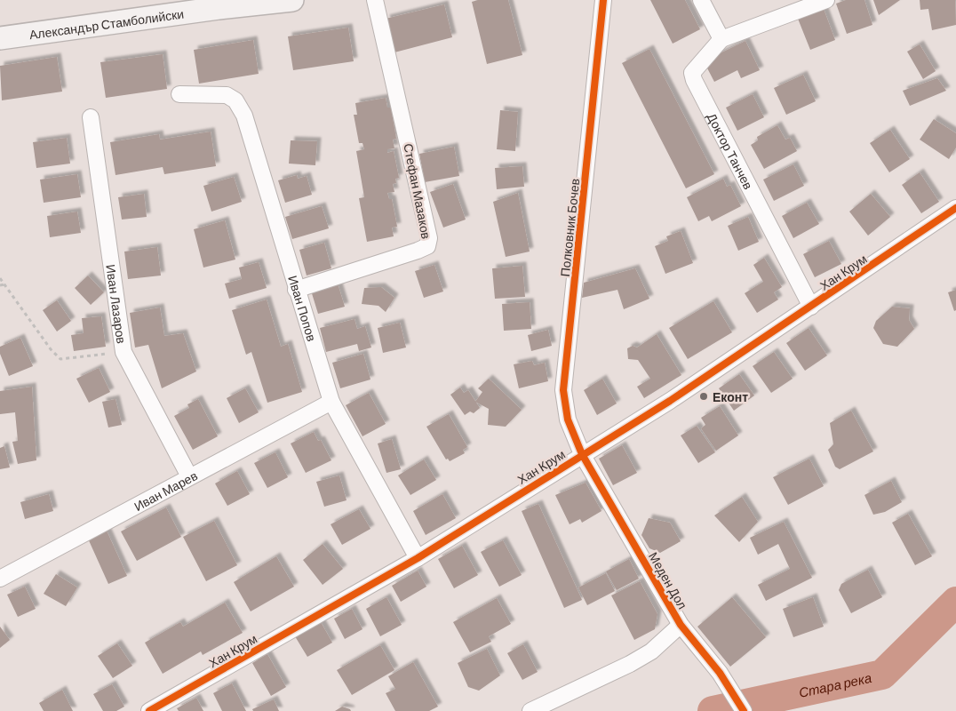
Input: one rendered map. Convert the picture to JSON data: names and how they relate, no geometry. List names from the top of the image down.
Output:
{
  "streets": {
    "street": [
      "Александър Стамболийски",
      "Доктор Танчев",
      "Стефан Мазаков",
      "Полковник Бочев",
      "Хан Крум",
      "Иван Лазаров",
      "Иван Попов",
      "Иван Марев",
      "Меден Дол"
    ]
  },
  "crossings": [
    ["Доктор Танчев", "Хан Крум"],
    ["Стефан Мазаков", "Иван Попов"],
    ["Полковник Бочев", "Хан Крум"],
    ["Полковник Бочев", "Меден Дол"],
    ["Хан Крум", "Иван Попов"],
    ["Хан Крум", "Меден Дол"],
    ["Иван Лазаров", "Иван Марев"],
    ["Иван Попов", "Иван Марев"]
  ],
  "water": ["Стара река"],
  "places": ["Еконт"]
}
